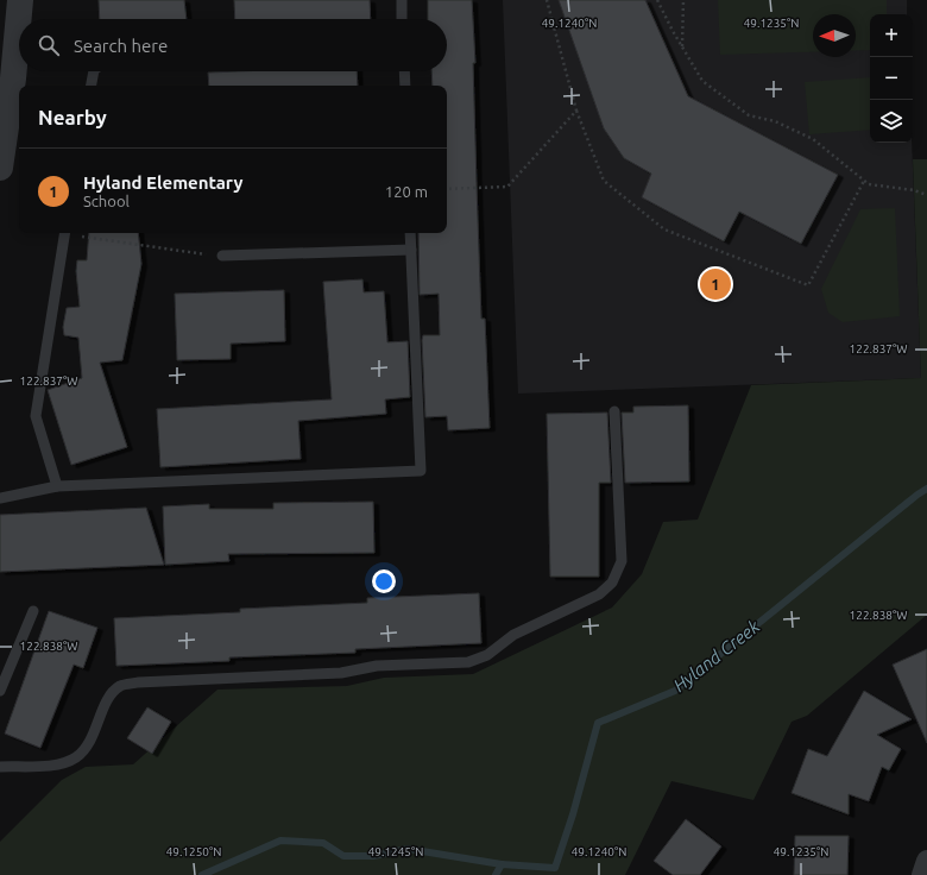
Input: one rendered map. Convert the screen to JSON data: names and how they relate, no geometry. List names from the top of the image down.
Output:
{
  "water": ["Hyland Creek"],
  "north": "left",
  "page": {
    "map_buttons": ["+", "−"],
    "search": "Search here",
    "heading": "Nearby",
    "list": [
      {
        "mark": "1",
        "name": "Hyland Elementary",
        "note": "School",
        "value": "120 m"
      }
    ],
    "pins": "1"
  },
  "coordinates": [
    "49.1240°N",
    "49.1235°N",
    "122.837°W",
    "122.838°W",
    "49.1250°N",
    "49.1245°N"
  ]
}
